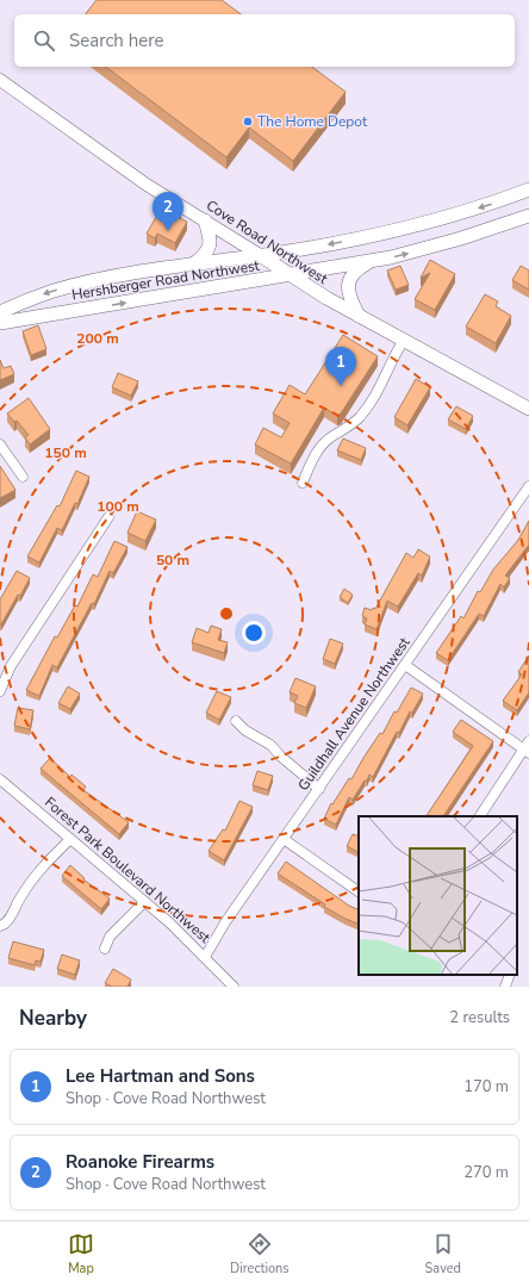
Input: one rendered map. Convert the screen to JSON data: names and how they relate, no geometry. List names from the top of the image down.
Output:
{
  "streets": {
    "main road": ["Cove Road Northwest", "Hershberger Road Northwest"],
    "street": ["Guildhall Avenue Northwest", "Forest Park Boulevard Northwest"]
  },
  "crossings": [
    ["Cove Road Northwest", "Hershberger Road Northwest"],
    ["Guildhall Avenue Northwest", "Forest Park Boulevard Northwest"]
  ],
  "places": ["The Home Depot"],
  "page": {
    "search": "Search here",
    "pins": ["2", "1"],
    "heading": ["Nearby", "2 results"],
    "list": [
      {
        "mark": "1",
        "name": "Lee Hartman and Sons",
        "note": "Shop · Cove Road Northwest",
        "value": "170 m"
      },
      {
        "mark": "2",
        "name": "Roanoke Firearms",
        "note": "Shop · Cove Road Northwest",
        "value": "270 m"
      }
    ],
    "nav": ["Map", "Directions", "Saved"]
  },
  "rings": [
    "200 m",
    "150 m",
    "100 m",
    "50 m"
  ]
}
